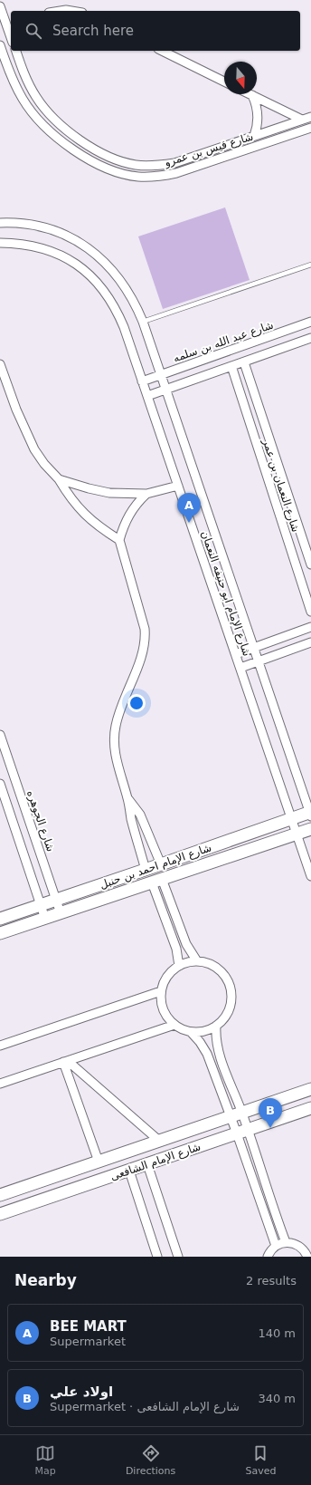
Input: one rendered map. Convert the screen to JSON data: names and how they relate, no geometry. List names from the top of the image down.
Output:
{
  "streets": {
    "street": [
      "شارع قيس بن عمرو",
      "شارع عبد الله بن سلمه",
      "شارع النعمان بن عمر",
      "شارع الإمام ابو حنيفه النعمان",
      "شارع الجوهره",
      "شارع الإمام احمد بن حنبل",
      "شارع الإمام الشافعى"
    ]
  },
  "crossings": [
    ["شارع عبد الله بن سلمه", "شارع الإمام ابو حنيفه النعمان"],
    ["شارع الإمام ابو حنيفه النعمان", "شارع الإمام احمد بن حنبل"],
    ["شارع الجوهره", "شارع الإمام احمد بن حنبل"]
  ],
  "north": "bottom",
  "page": {
    "search": "Search here",
    "pins": ["A", "B"],
    "heading": ["Nearby", "2 results"],
    "list": [
      {
        "mark": "A",
        "name": "BEE MART",
        "note": "Supermarket",
        "value": "140 m"
      },
      {
        "mark": "B",
        "name": "اولاد علي",
        "note": "Supermarket · شارع الإمام الشافعى",
        "value": "340 m"
      }
    ],
    "nav": ["Map", "Directions", "Saved"]
  }
}
